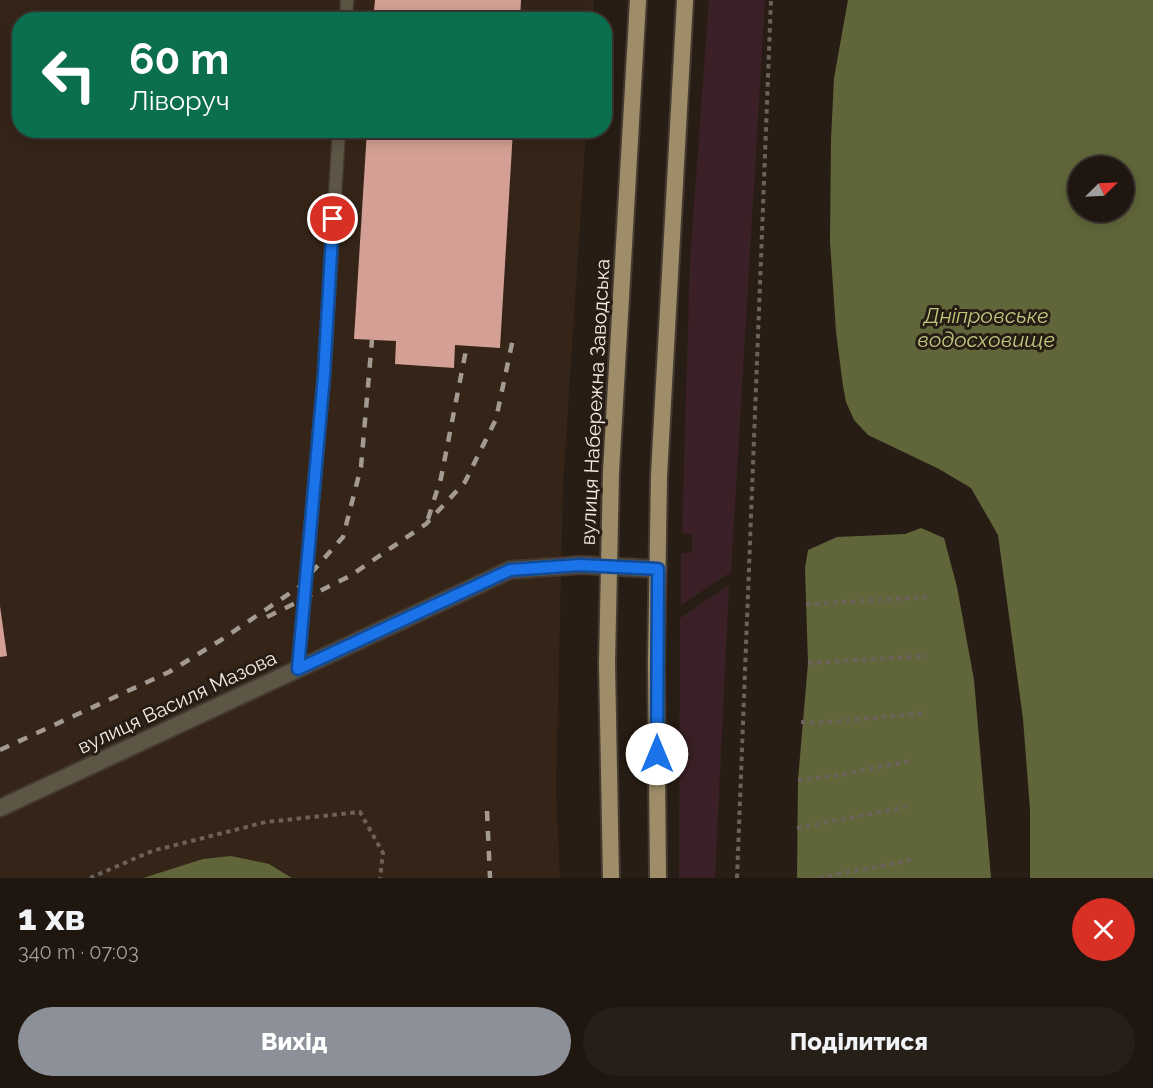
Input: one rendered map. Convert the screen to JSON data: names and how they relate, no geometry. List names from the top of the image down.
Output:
{
  "streets": {
    "main road": ["вулиця Набережна Заводська"],
    "street": ["вулиця Василя Мазова"]
  },
  "crossings": [
    ["вулиця Набережна Заводська", "вулиця Василя Мазова"]
  ],
  "water": ["Дніпровське водосховище"],
  "north": "top right",
  "page": {
    "turn": ["60 m", "Ліворуч"],
    "heading": ["1 хв", "340 m · 07:03"],
    "buttons": ["Вихід", "Поділитися"]
  }
}
